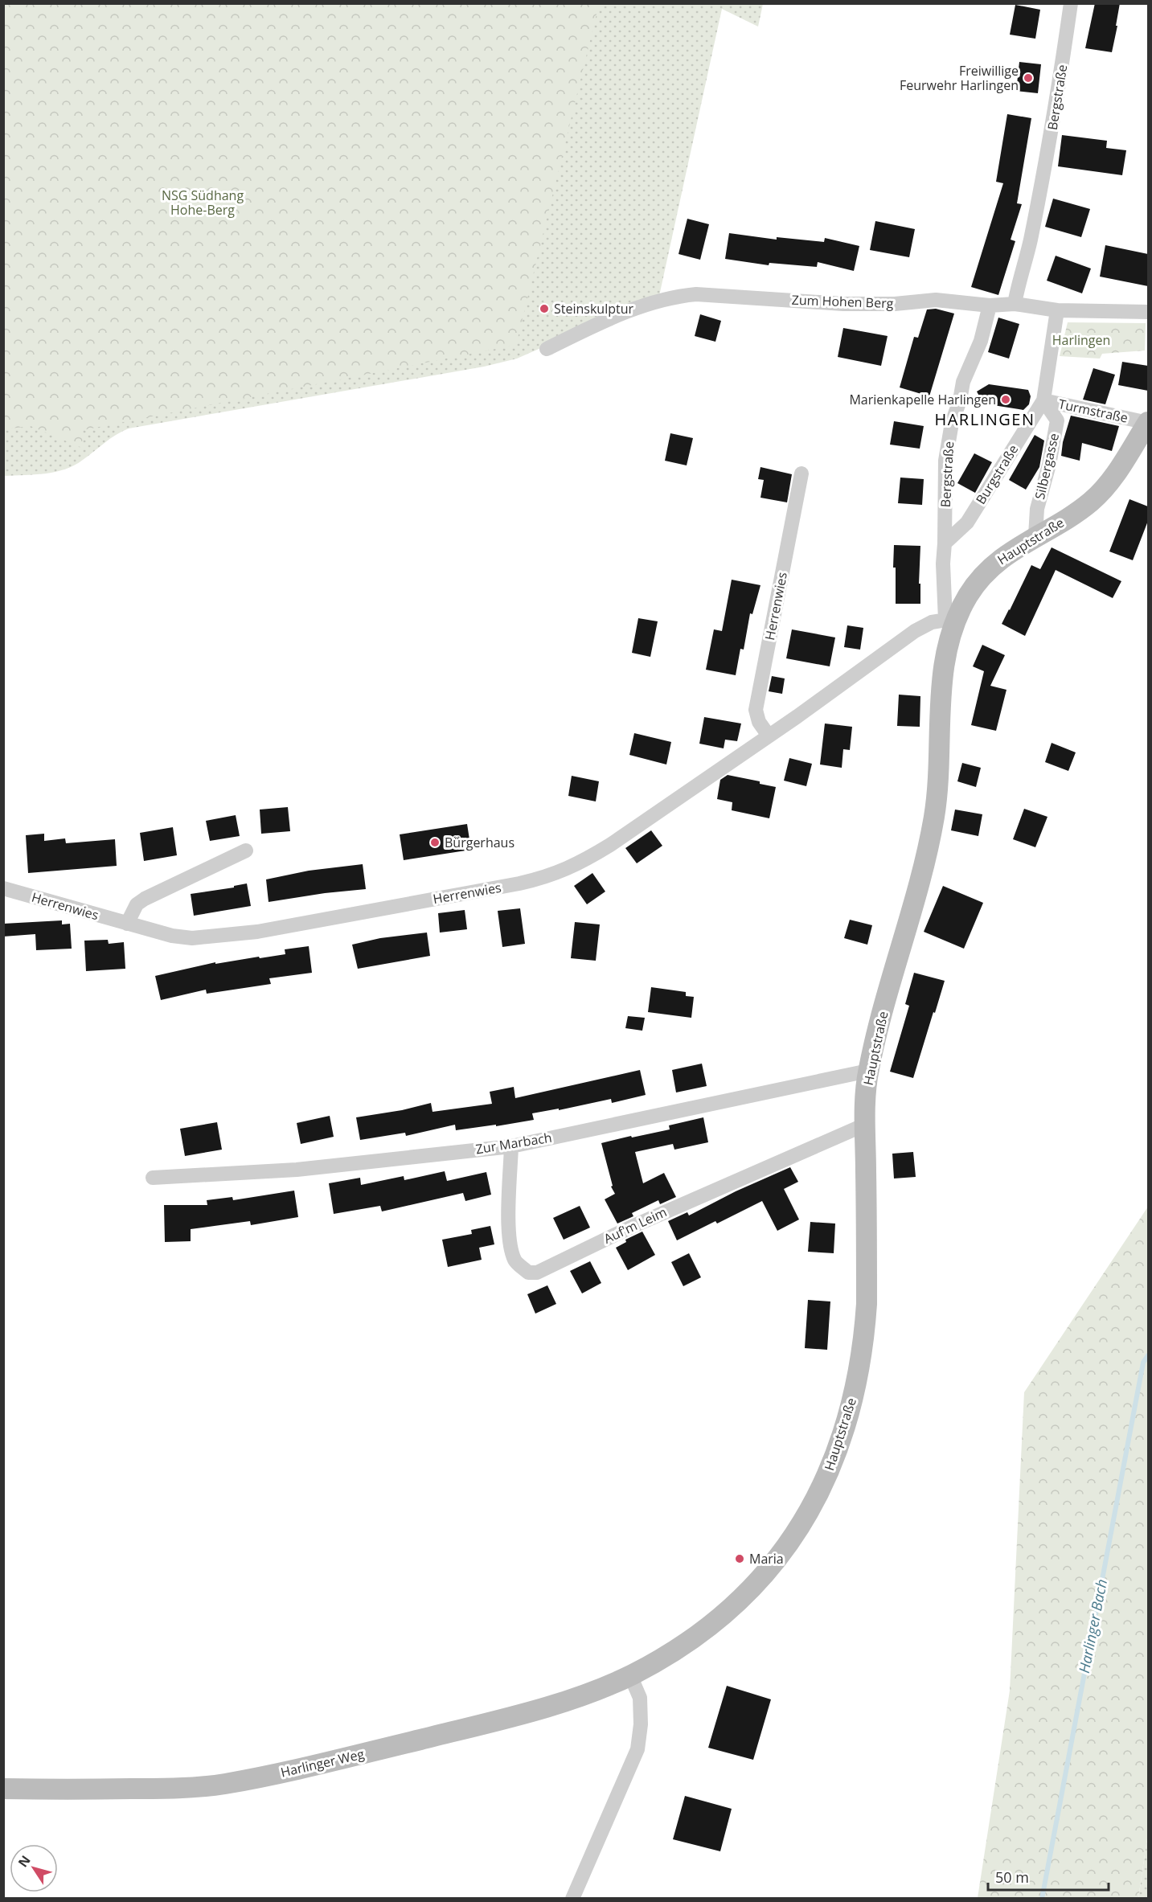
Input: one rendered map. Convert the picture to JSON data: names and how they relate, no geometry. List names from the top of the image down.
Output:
{
  "streets": {
    "street": [
      "Bergstraße",
      "Zum Hohen Berg",
      "Turmstraße",
      "Silbergasse",
      "Burgstraße",
      "Hauptstraße",
      "Herrenwies",
      "Zur Marbach",
      "Auf'm Leim",
      "Harlinger Weg"
    ]
  },
  "crossings": [
    ["Bergstraße", "Zum Hohen Berg"],
    ["Bergstraße", "Burgstraße"],
    ["Bergstraße", "Hauptstraße"],
    ["Bergstraße", "Herrenwies"],
    ["Zum Hohen Berg", "Turmstraße"],
    ["Turmstraße", "Silbergasse"],
    ["Turmstraße", "Burgstraße"],
    ["Turmstraße", "Hauptstraße"],
    ["Silbergasse", "Burgstraße"],
    ["Silbergasse", "Hauptstraße"],
    ["Hauptstraße", "Herrenwies"],
    ["Hauptstraße", "Zur Marbach"],
    ["Hauptstraße", "Auf'm Leim"],
    ["Hauptstraße", "Harlinger Weg"],
    ["Zur Marbach", "Auf'm Leim"]
  ],
  "districts": ["HARLINGEN"],
  "water": ["Harlinger Bach"],
  "parks": ["NSG Südhang Hohe-Berg", "Harlingen"],
  "places": [
    "Freiwillige Feurwehr Harlingen",
    "Steinskulptur",
    "Marienkapelle Harlingen",
    "Bürgerhaus",
    "Maria"
  ],
  "scale_bar": "50 m",
  "north": "top left"
}
